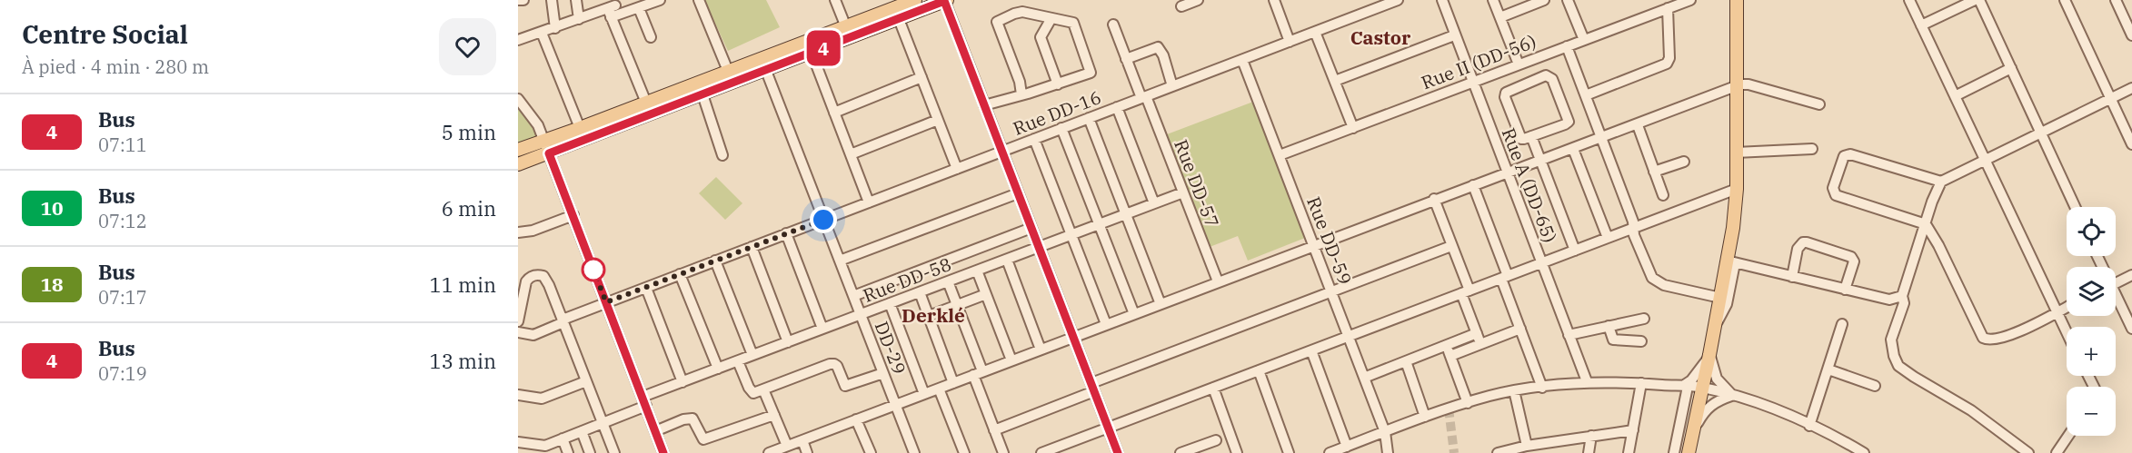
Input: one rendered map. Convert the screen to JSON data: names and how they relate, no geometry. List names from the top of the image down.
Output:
{
  "streets": {
    "street": [
      "Rue II (DD-56)",
      "Rue DD-16",
      "Rue DD-57",
      "Rue A (DD-65)",
      "Rue DD-59",
      "Rue DD-58",
      "DD-29"
    ]
  },
  "crossings": [
    ["Rue II (DD-56)", "Rue A (DD-65)"],
    ["Rue II (DD-56)", "Rue DD-59"],
    ["Rue DD-16", "Rue DD-57"],
    ["Rue DD-16", "Rue DD-59"],
    ["Rue DD-16", "DD-29"],
    ["Rue DD-57", "Rue DD-58"],
    ["Rue DD-58", "DD-29"]
  ],
  "districts": ["Castor", "Derklé"],
  "lines": ["bus line 4"],
  "page": {
    "heading": ["Centre Social", "À pied · 4 min · 280 m"],
    "on_map": "4",
    "list": [
      {
        "mark": "4",
        "name": "Bus",
        "note": "07:11",
        "value": "5 min"
      },
      {
        "mark": "10",
        "name": "Bus",
        "note": "07:12",
        "value": "6 min"
      },
      {
        "mark": "18",
        "name": "Bus",
        "note": "07:17",
        "value": "11 min"
      },
      {
        "mark": "4",
        "name": "Bus",
        "note": "07:19",
        "value": "13 min"
      }
    ],
    "map_buttons": ["+", "−"]
  }
}
